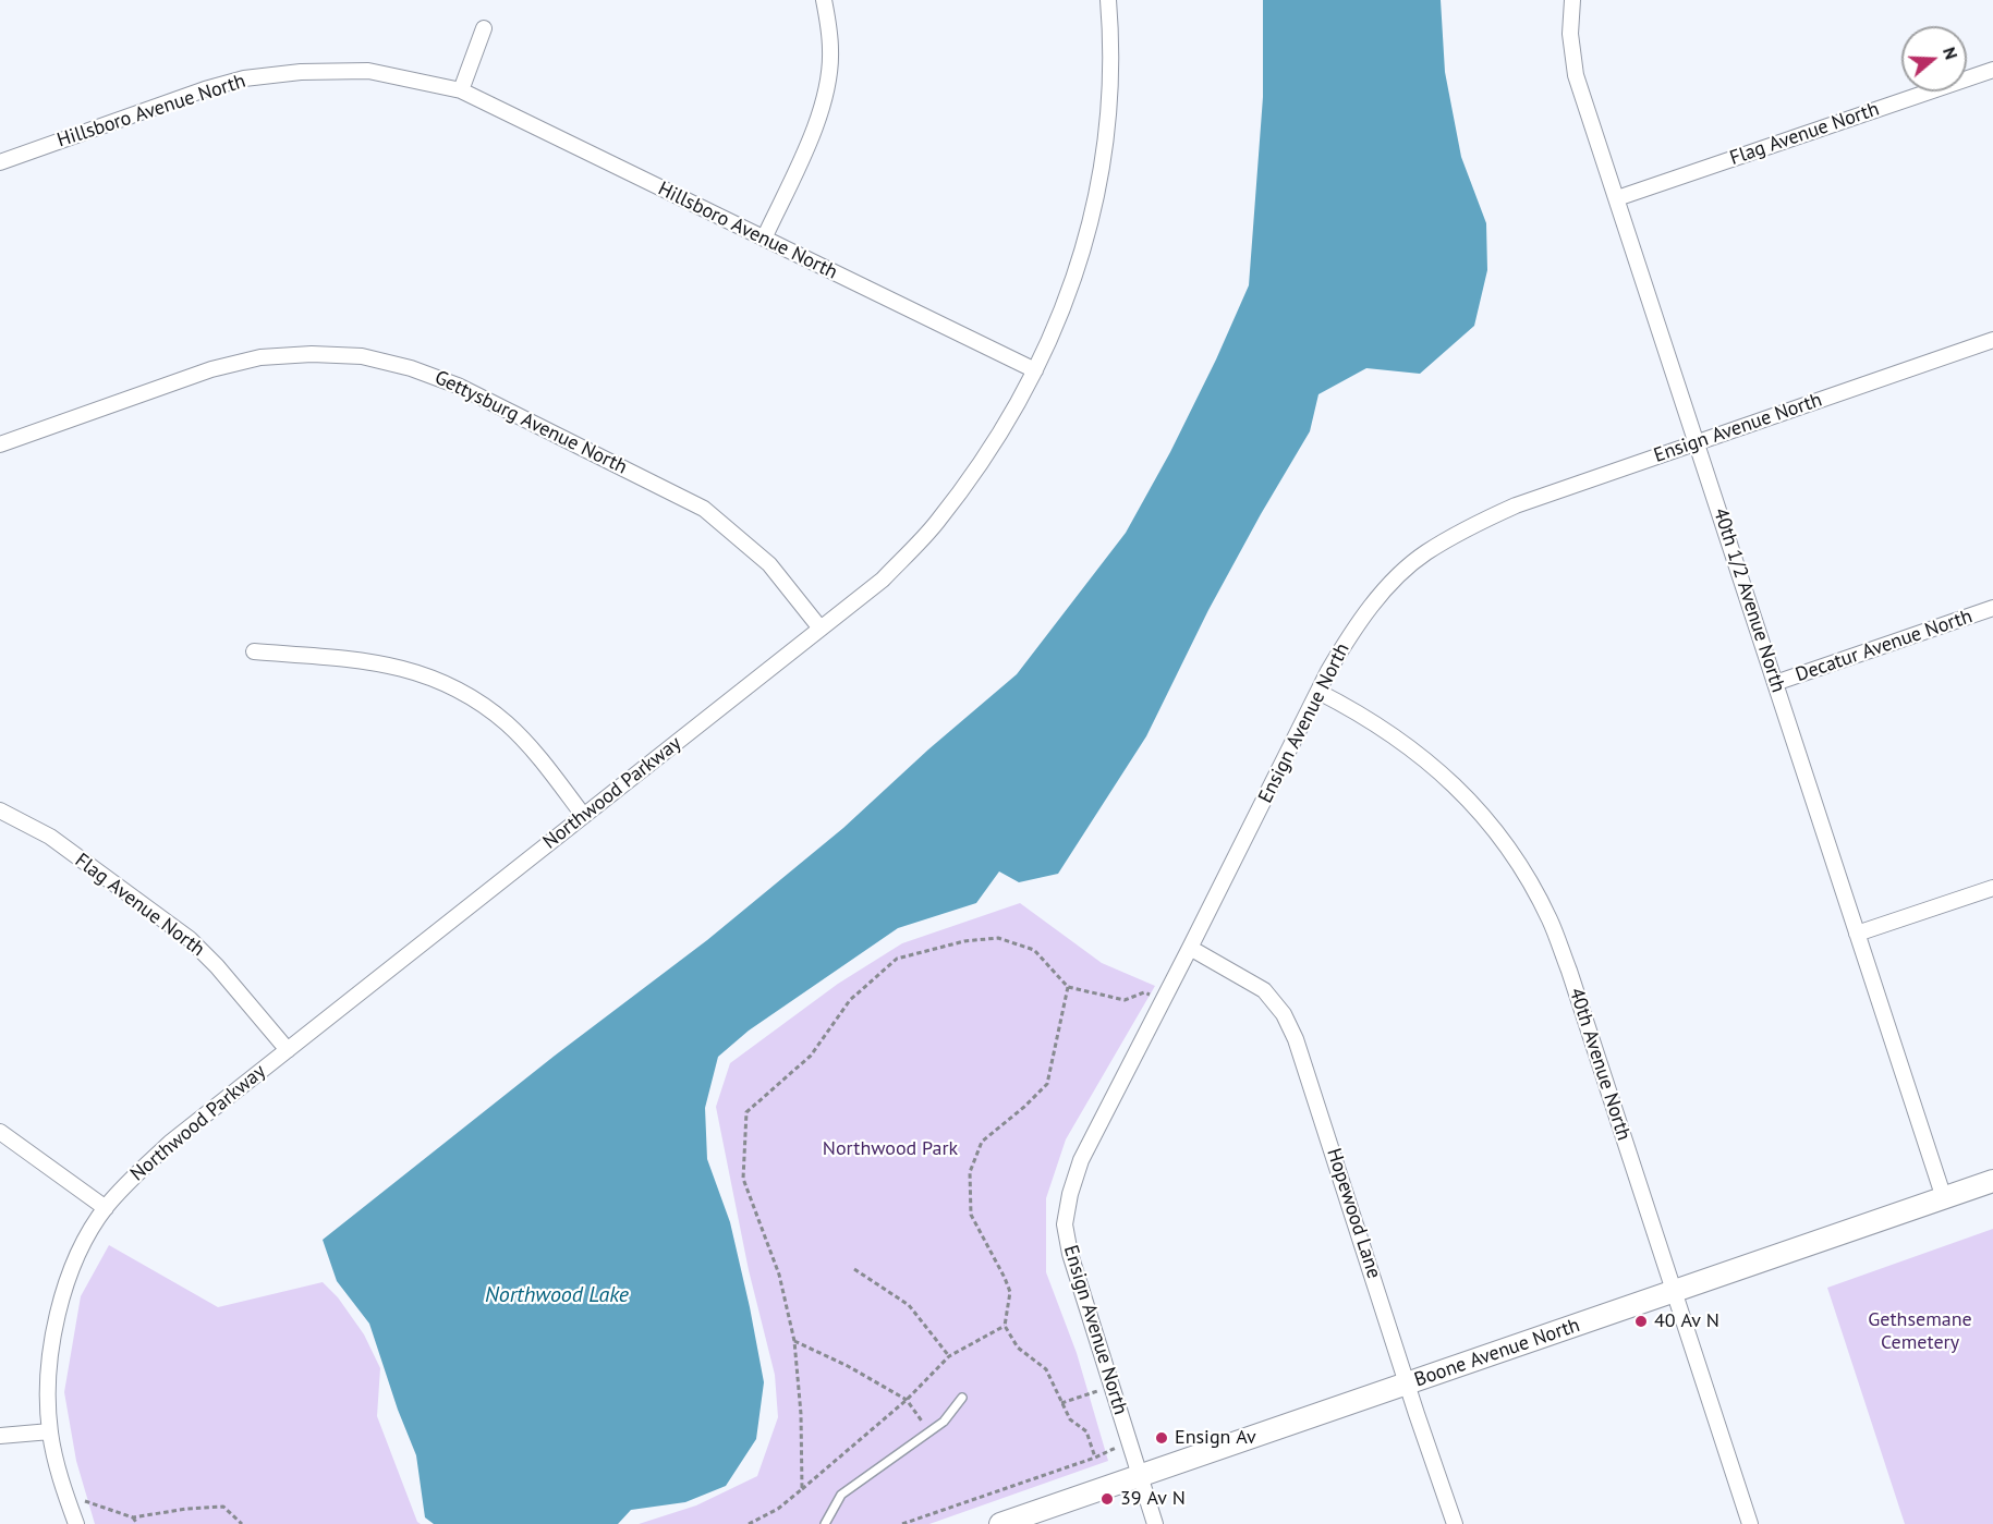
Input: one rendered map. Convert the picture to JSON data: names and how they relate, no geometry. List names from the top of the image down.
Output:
{
  "streets": {
    "street": [
      "Hillsboro Avenue North",
      "Flag Avenue North",
      "Gettysburg Avenue North",
      "Ensign Avenue North",
      "40th 1/2 Avenue North",
      "Decatur Avenue North",
      "Northwood Parkway",
      "40th Avenue North",
      "Hopewood Lane",
      "Boone Avenue North"
    ]
  },
  "crossings": [
    ["Hillsboro Avenue North", "Northwood Parkway"],
    ["Flag Avenue North", "40th 1/2 Avenue North"],
    ["Flag Avenue North", "Northwood Parkway"],
    ["Gettysburg Avenue North", "Northwood Parkway"],
    ["Ensign Avenue North", "40th 1/2 Avenue North"],
    ["Ensign Avenue North", "40th Avenue North"],
    ["Ensign Avenue North", "Hopewood Lane"],
    ["Ensign Avenue North", "Boone Avenue North"],
    ["40th 1/2 Avenue North", "Decatur Avenue North"],
    ["40th 1/2 Avenue North", "Boone Avenue North"],
    ["40th Avenue North", "Boone Avenue North"],
    ["Hopewood Lane", "Boone Avenue North"]
  ],
  "water": ["Northwood Lake"],
  "parks": ["Northwood Park", "Gethsemane Cemetery"],
  "places": ["40 Av N", "Ensign Av", "39 Av N"],
  "north": "right"
}
